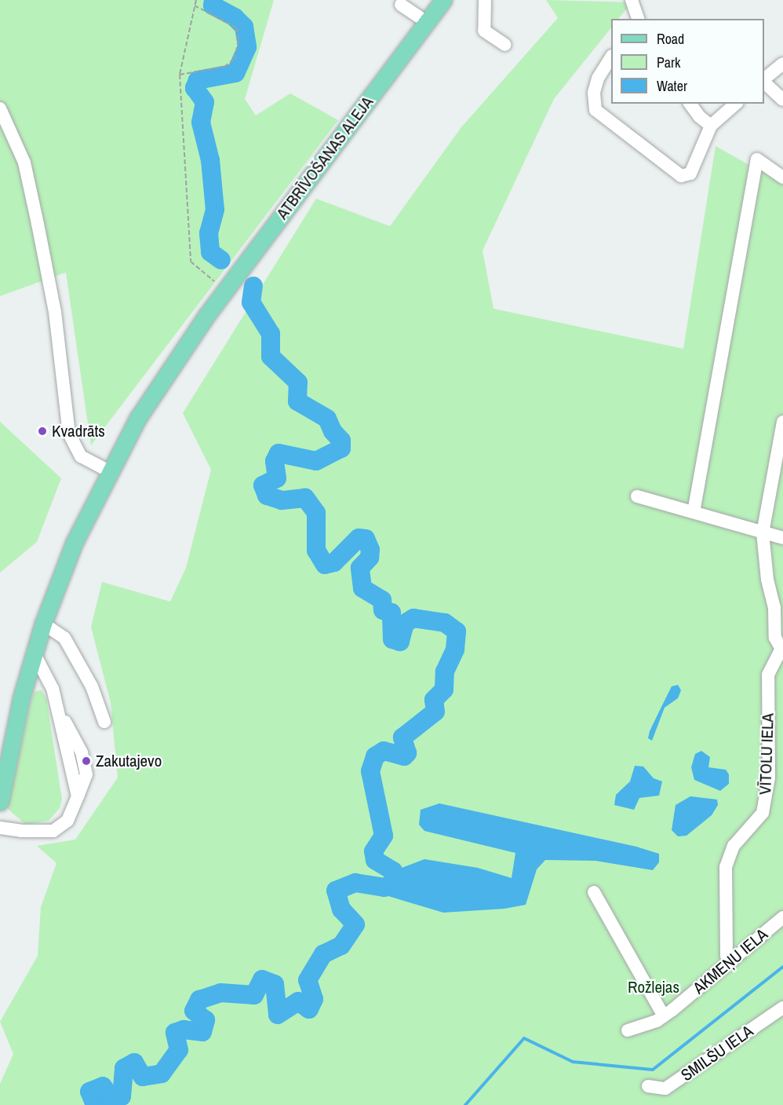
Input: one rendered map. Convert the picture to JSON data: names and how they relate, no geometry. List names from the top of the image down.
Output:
{
  "streets": {
    "main road": ["ATBRĪVOŠANAS ALEJA"],
    "street": ["VĪTOLU IELA", "AKMEŅU IELA", "SMILŠU IELA"]
  },
  "crossings": [
    ["VĪTOLU IELA", "AKMEŅU IELA"]
  ],
  "parks": ["Rožlejas"],
  "places": ["Kvadrāts", "Zakutajevo"],
  "legend": ["Road", "Park", "Water"]
}
